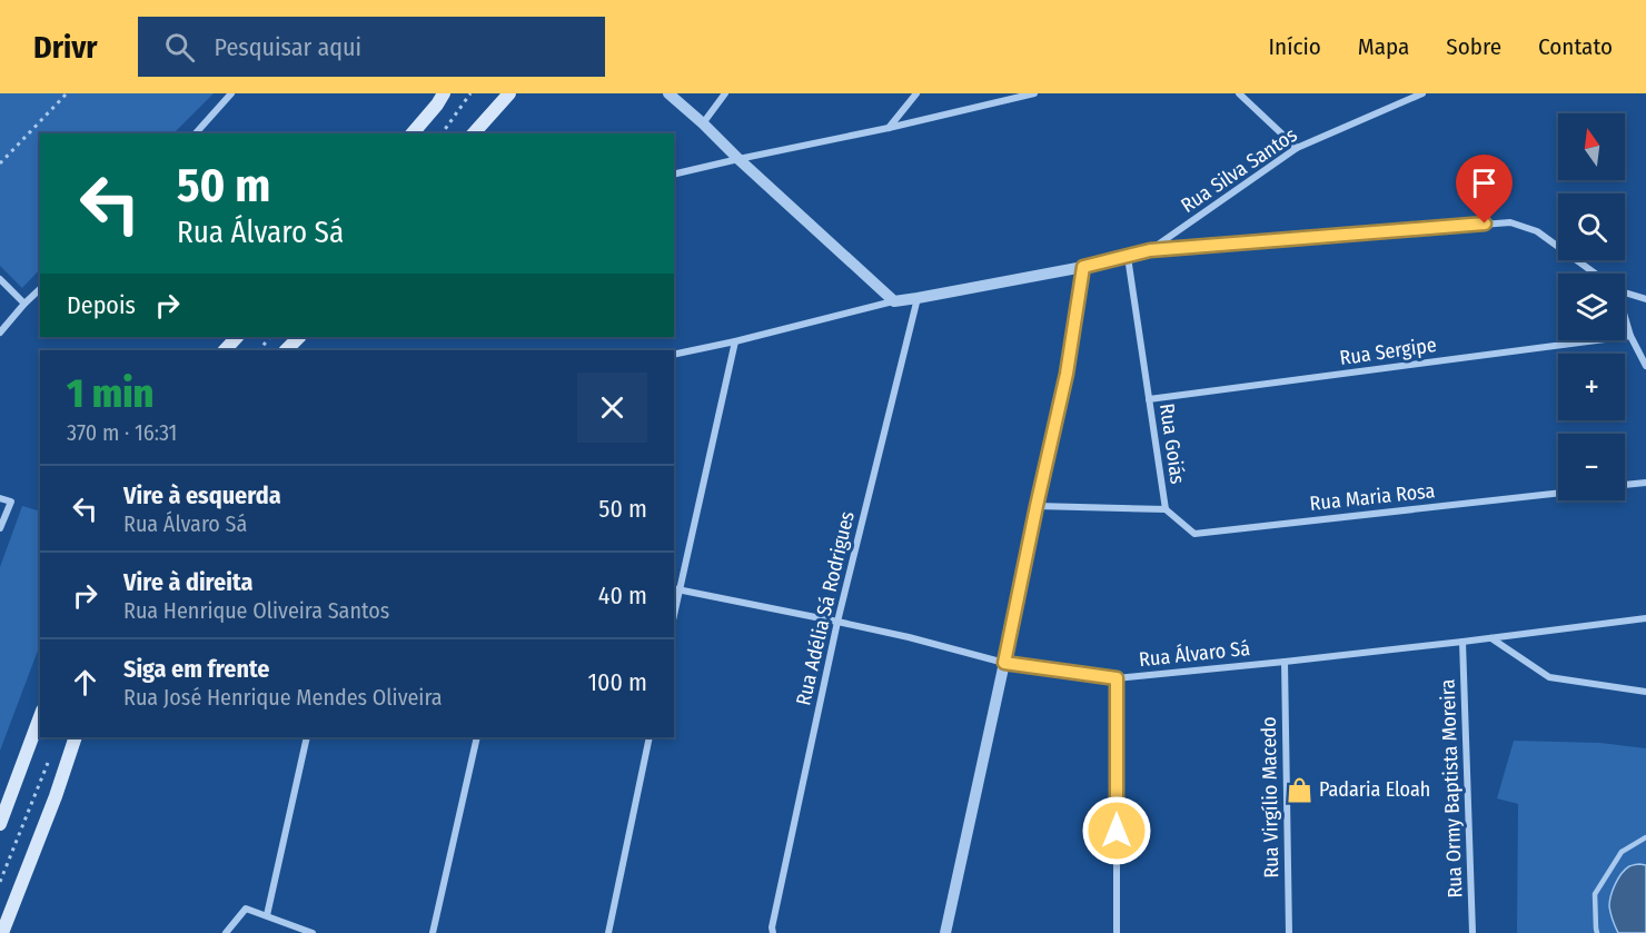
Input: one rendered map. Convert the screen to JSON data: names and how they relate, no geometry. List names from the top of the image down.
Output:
{
  "streets": {
    "street": [
      "Rua Silva Santos",
      "Rua Sergipe",
      "Rua Goiás",
      "Rua Maria Rosa",
      "Rua Adélia Sá Rodrigues",
      "Rua Álvaro Sá",
      "Rua Ormy Baptista Moreira",
      "Rua Virgílio Macedo"
    ]
  },
  "crossings": [
    ["Rua Sergipe", "Rua Goiás"],
    ["Rua Goiás", "Rua Maria Rosa"],
    ["Rua Adélia Sá Rodrigues", "Rua Álvaro Sá"],
    ["Rua Álvaro Sá", "Rua Ormy Baptista Moreira"],
    ["Rua Álvaro Sá", "Rua Virgílio Macedo"]
  ],
  "places": {
    "shop": ["Padaria Eloah"]
  },
  "north": "top",
  "page": {
    "header": "Drivr",
    "search": "Pesquisar aqui",
    "nav": [
      "Início",
      "Mapa",
      "Sobre",
      "Contato"
    ],
    "map_buttons": ["+", "−"],
    "turn": ["50 m", "Rua Álvaro Sá"],
    "then": "Depois",
    "heading": ["1 min", "370 m · 16:31"],
    "list": [
      {
        "name": "Vire à esquerda",
        "note": "Rua Álvaro Sá",
        "value": "50 m"
      },
      {
        "name": "Vire à direita",
        "note": "Rua Henrique Oliveira Santos",
        "value": "40 m"
      },
      {
        "name": "Siga em frente",
        "note": "Rua José Henrique Mendes Oliveira",
        "value": "100 m"
      }
    ]
  }
}
